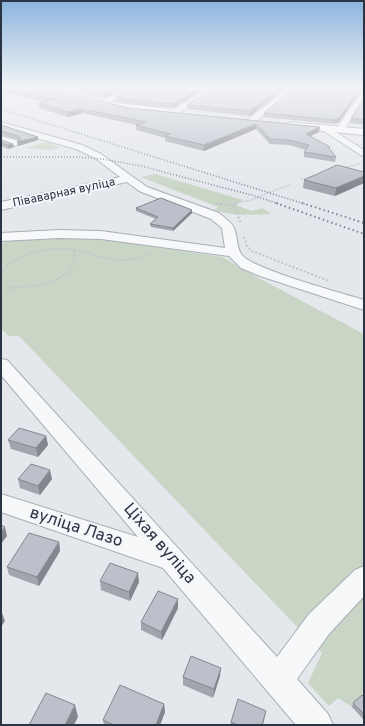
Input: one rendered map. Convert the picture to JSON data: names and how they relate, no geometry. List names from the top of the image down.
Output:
{
  "streets": {
    "street": ["Піваварная вуліца", "вуліца Лазо", "Ціхая вуліца"]
  },
  "crossings": [
    ["вуліца Лазо", "Ціхая вуліца"]
  ]
}
